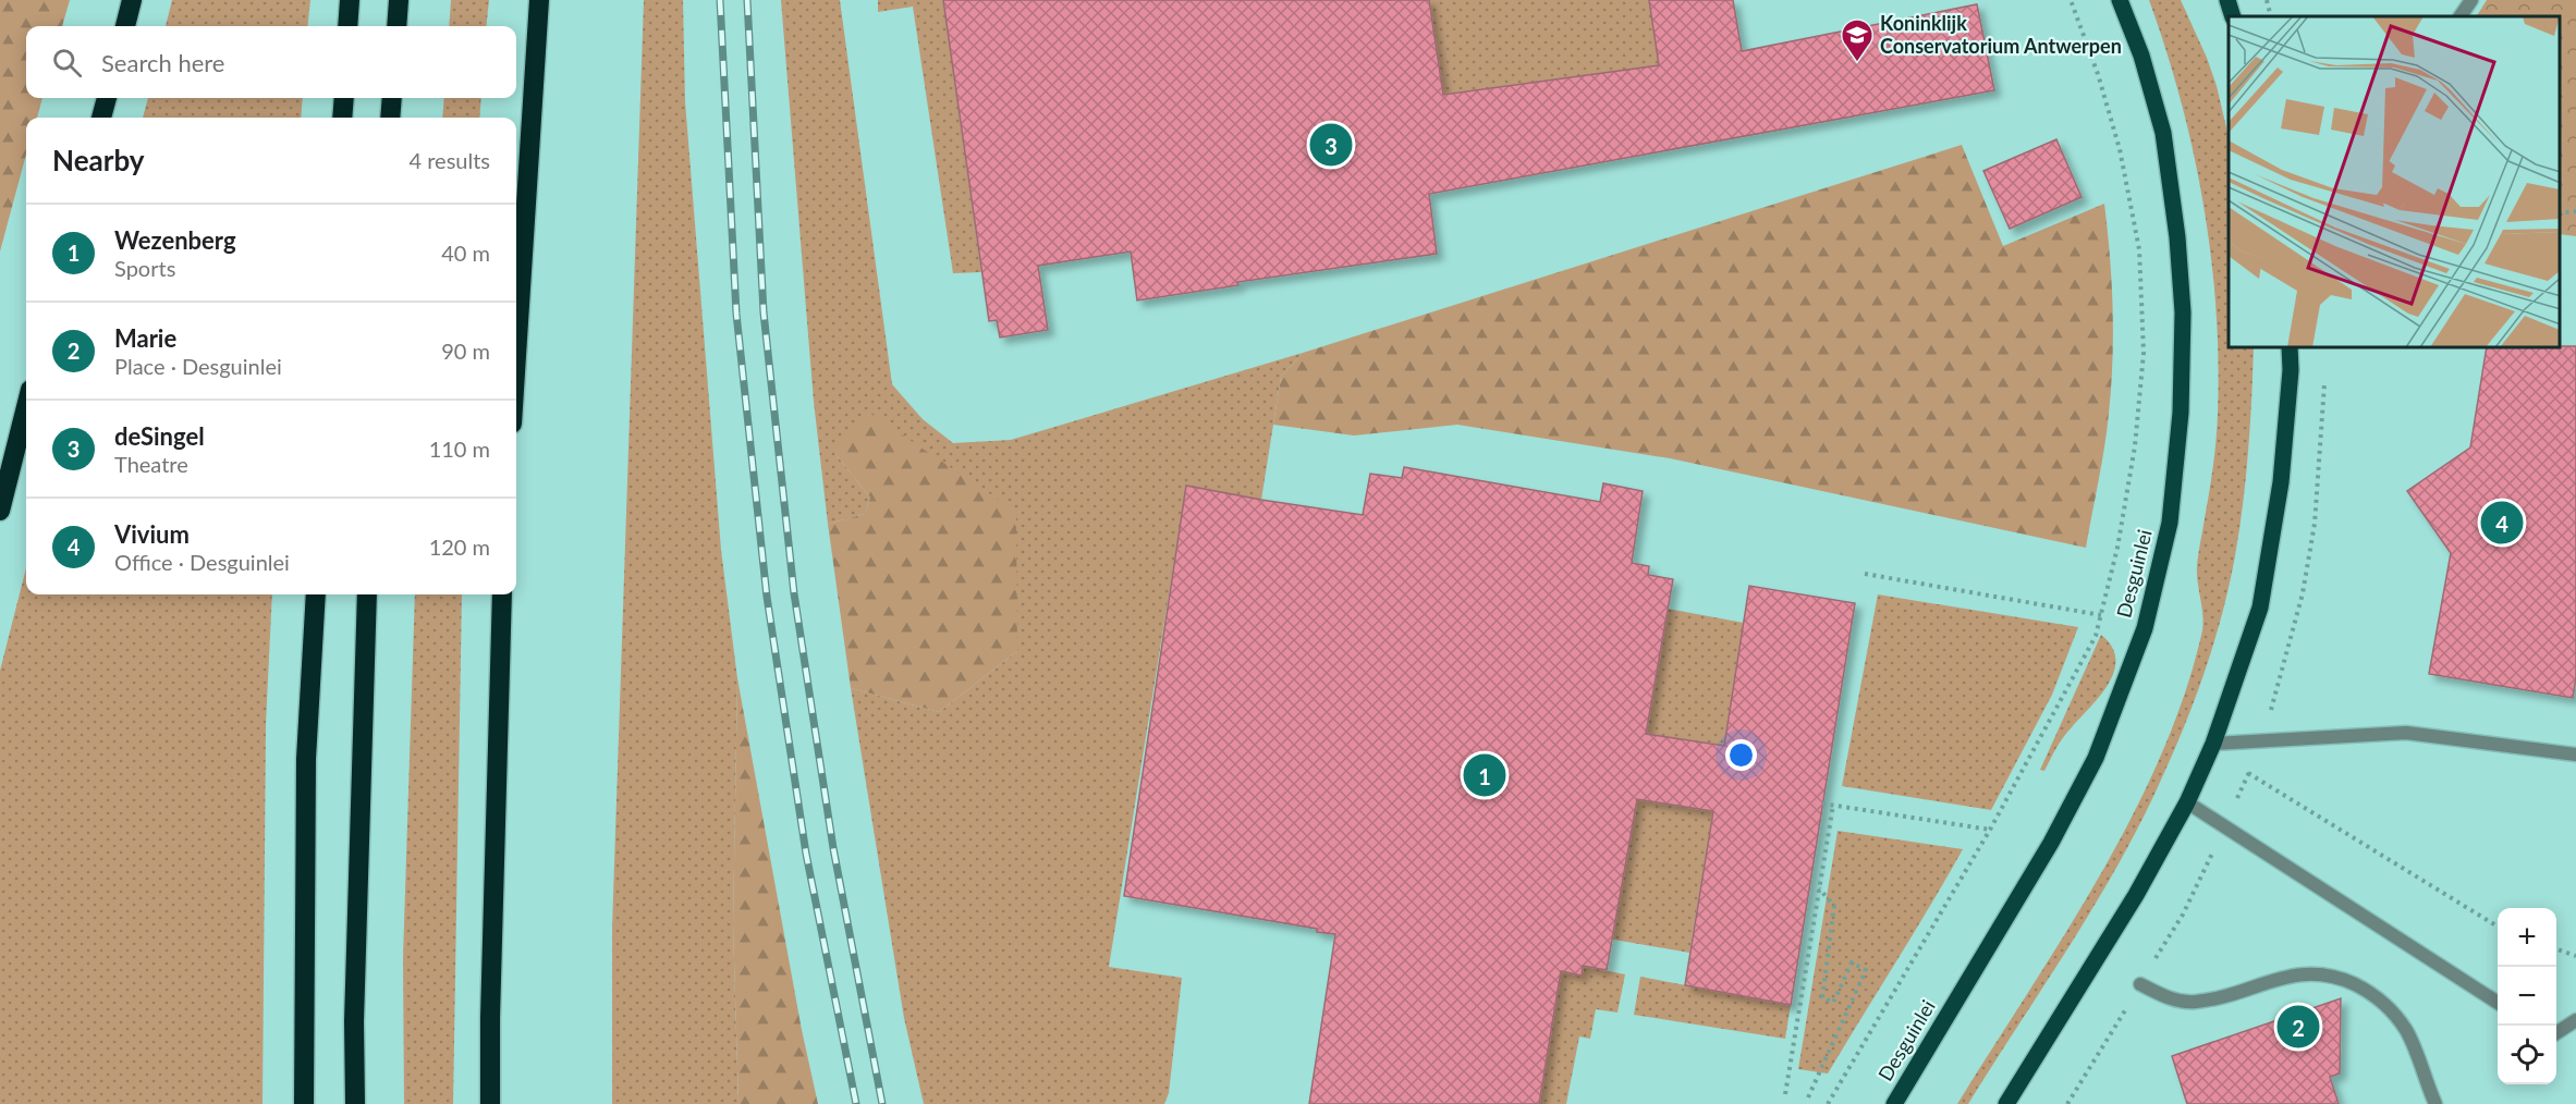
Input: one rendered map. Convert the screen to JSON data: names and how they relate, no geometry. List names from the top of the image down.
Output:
{
  "streets": {
    "main road": ["Desguinlei"]
  },
  "places": {
    "school or university": ["Koninklijk Conservatorium Antwerpen"]
  },
  "page": {
    "search": "Search here",
    "heading": ["Nearby", "4 results"],
    "pins": [
      "3",
      "4",
      "1",
      "2"
    ],
    "list": [
      {
        "mark": "1",
        "name": "Wezenberg",
        "note": "Sports",
        "value": "40 m"
      },
      {
        "mark": "2",
        "name": "Marie",
        "note": "Place · Desguinlei",
        "value": "90 m"
      },
      {
        "mark": "3",
        "name": "deSingel",
        "note": "Theatre",
        "value": "110 m"
      },
      {
        "mark": "4",
        "name": "Vivium",
        "note": "Office · Desguinlei",
        "value": "120 m"
      }
    ],
    "map_buttons": ["+", "−"]
  }
}
